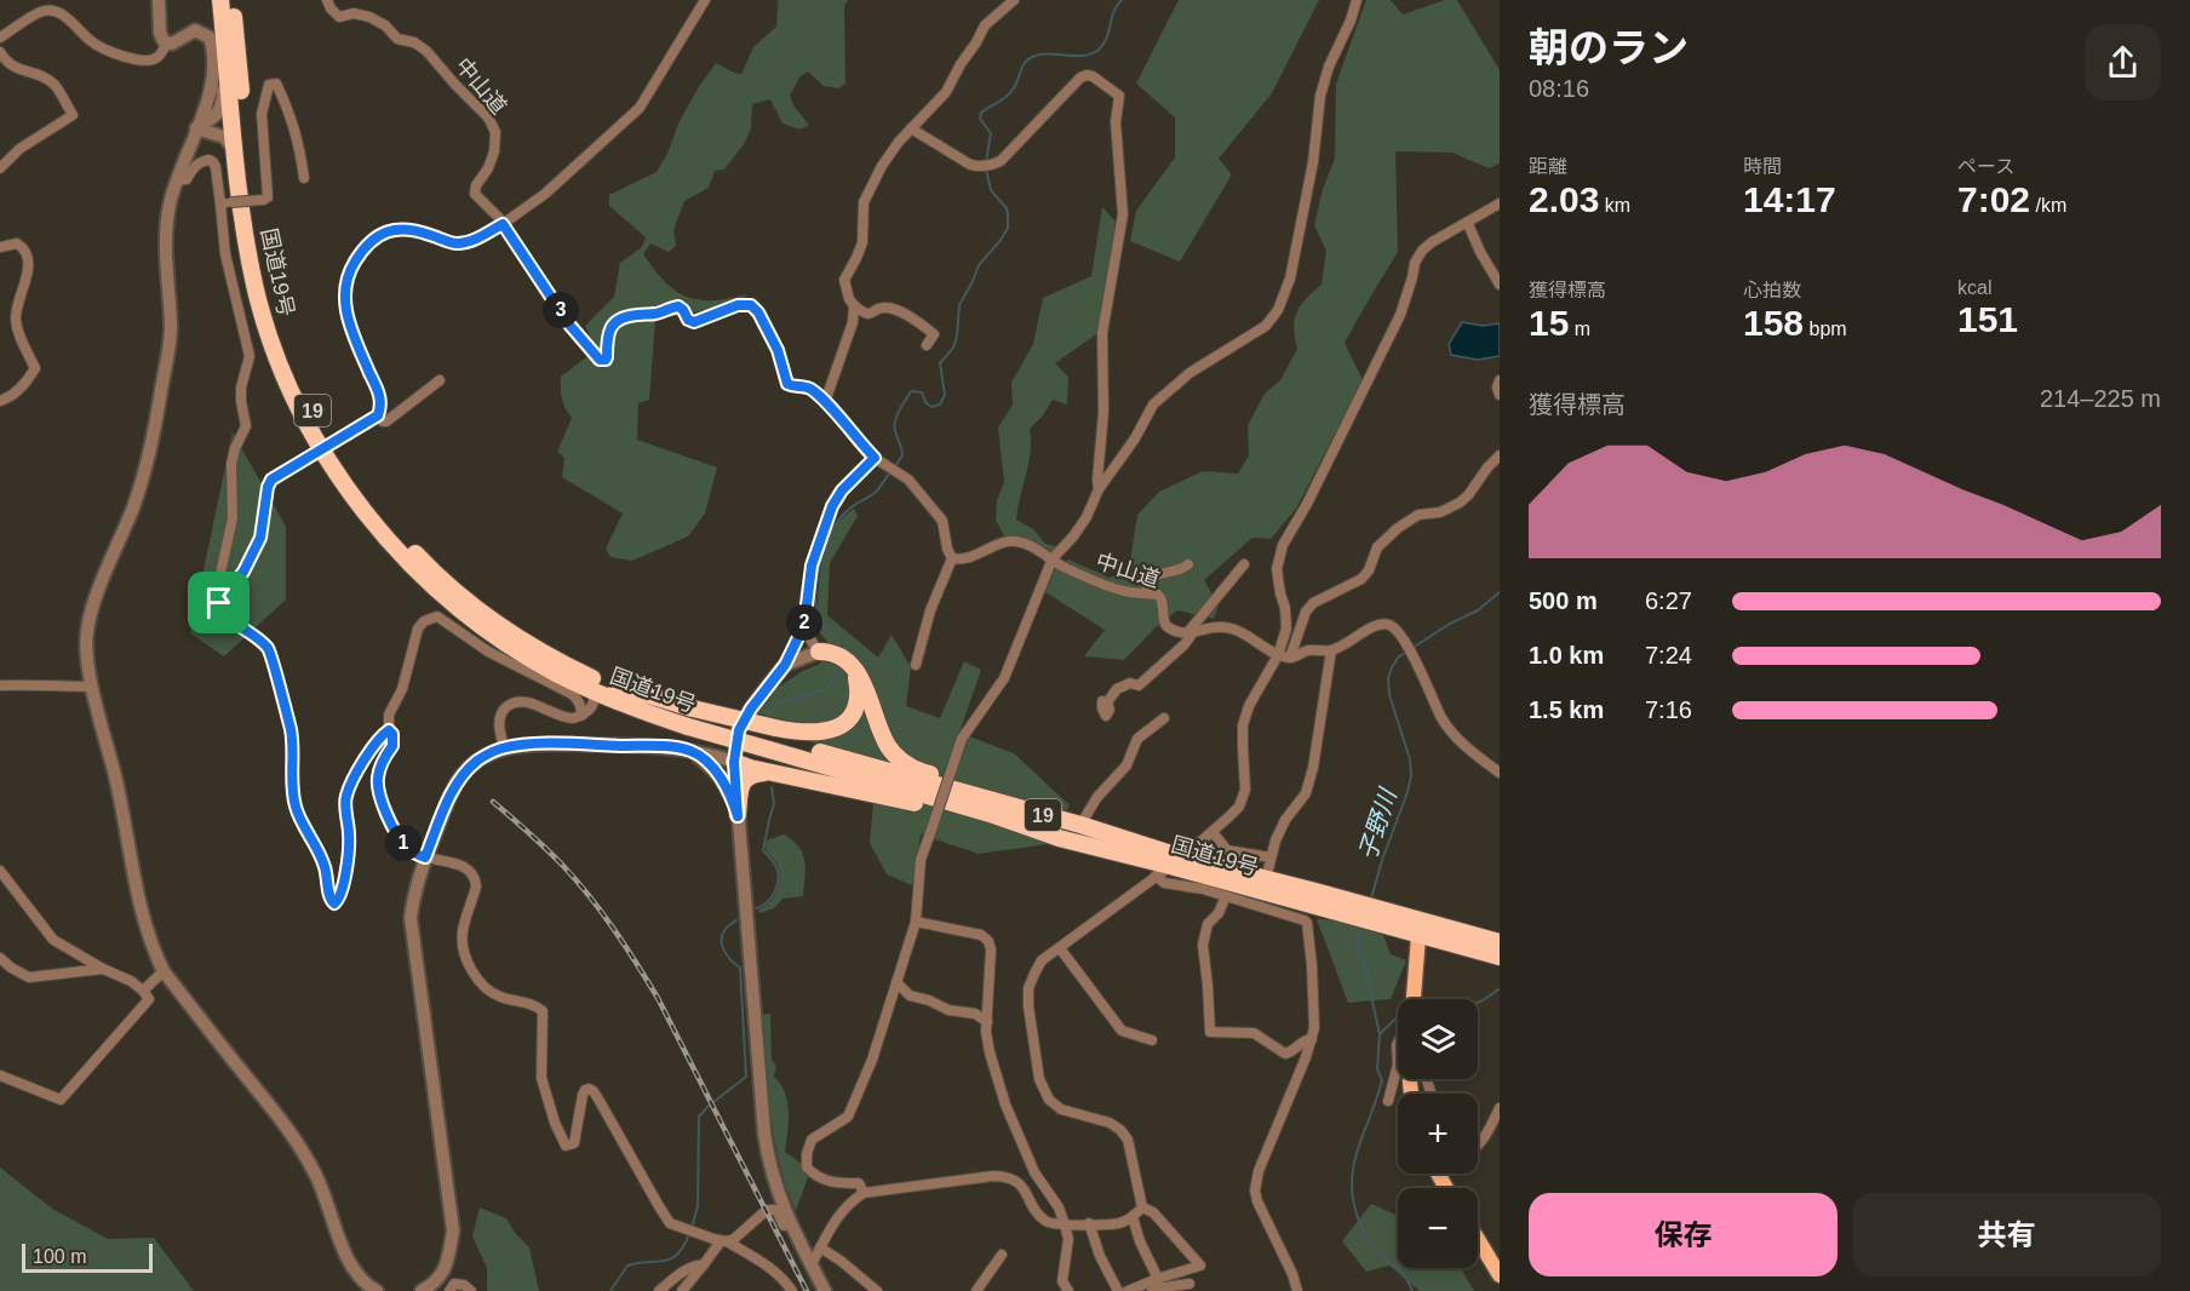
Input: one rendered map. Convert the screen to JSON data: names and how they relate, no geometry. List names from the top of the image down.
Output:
{
  "streets": {
    "highway": ["国道19号", "19"],
    "street": ["中山道"]
  },
  "crossings": [
    ["国道19号", "19"]
  ],
  "water": ["子野川"],
  "scale_bar": "100 m",
  "page": {
    "heading": ["朝のラン", "08:16"],
    "stats": [
      ["距離", "2.03 km"],
      ["時間", "14:17"],
      ["ペース", "7:02 /km"],
      ["獲得標高", "15 m"],
      ["心拍数", "158 bpm"],
      ["kcal", "151"]
    ],
    "pins": ["3", "2", "1"],
    "chart": ["獲得標高", "214–225 m"],
    "list": [
      {
        "name": "500 m",
        "note": "6:27"
      },
      {
        "name": "1.0 km",
        "note": "7:24"
      },
      {
        "name": "1.5 km",
        "note": "7:16"
      }
    ],
    "map_buttons": ["+", "−"],
    "buttons": ["保存", "共有"],
    "scale": "100 m"
  }
}
